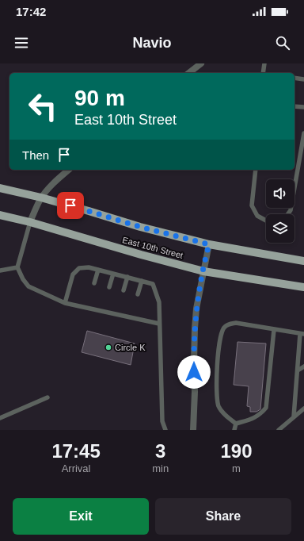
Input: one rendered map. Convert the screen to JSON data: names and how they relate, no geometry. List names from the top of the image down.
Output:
{
  "streets": {
    "main road": ["East 10th Street"]
  },
  "places": ["Circle K"],
  "page": {
    "status": "17:42",
    "header": "Navio",
    "turn": ["90 m", "East 10th Street"],
    "then": "Then",
    "eta": [
      "17:45",
      "Arrival",
      "3",
      "min",
      "190",
      "m"
    ],
    "buttons": ["Exit", "Share"]
  }
}
